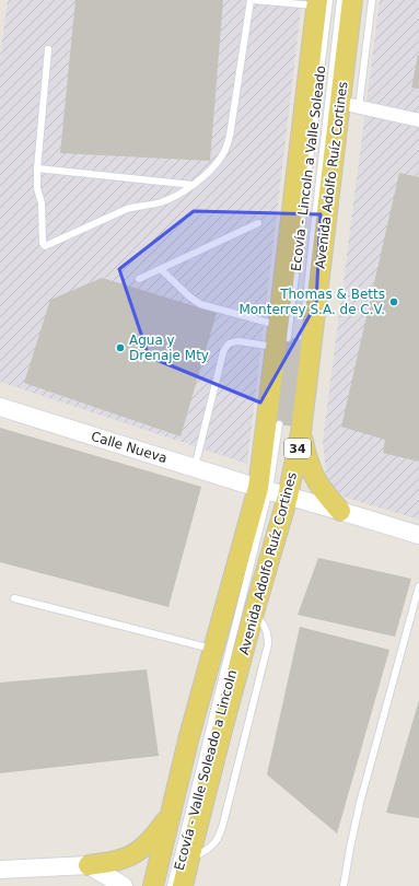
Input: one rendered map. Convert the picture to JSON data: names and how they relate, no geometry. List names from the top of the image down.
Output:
{
  "streets": {
    "main road": ["Avenida Adolfo Ruíz Cortines", "34"],
    "street": ["Calle Nueva"],
    "lane": ["Ecovía - Valle Soleado a Lincoln"]
  },
  "crossings": [
    ["Avenida Adolfo Ruíz Cortines", "Calle Nueva"],
    ["Avenida Adolfo Ruíz Cortines", "Ecovía - Valle Soleado a Lincoln"]
  ],
  "places": ["Thomas & Betts Monterrey S.A. de C.V.", "Agua y Drenaje Mty"]
}
